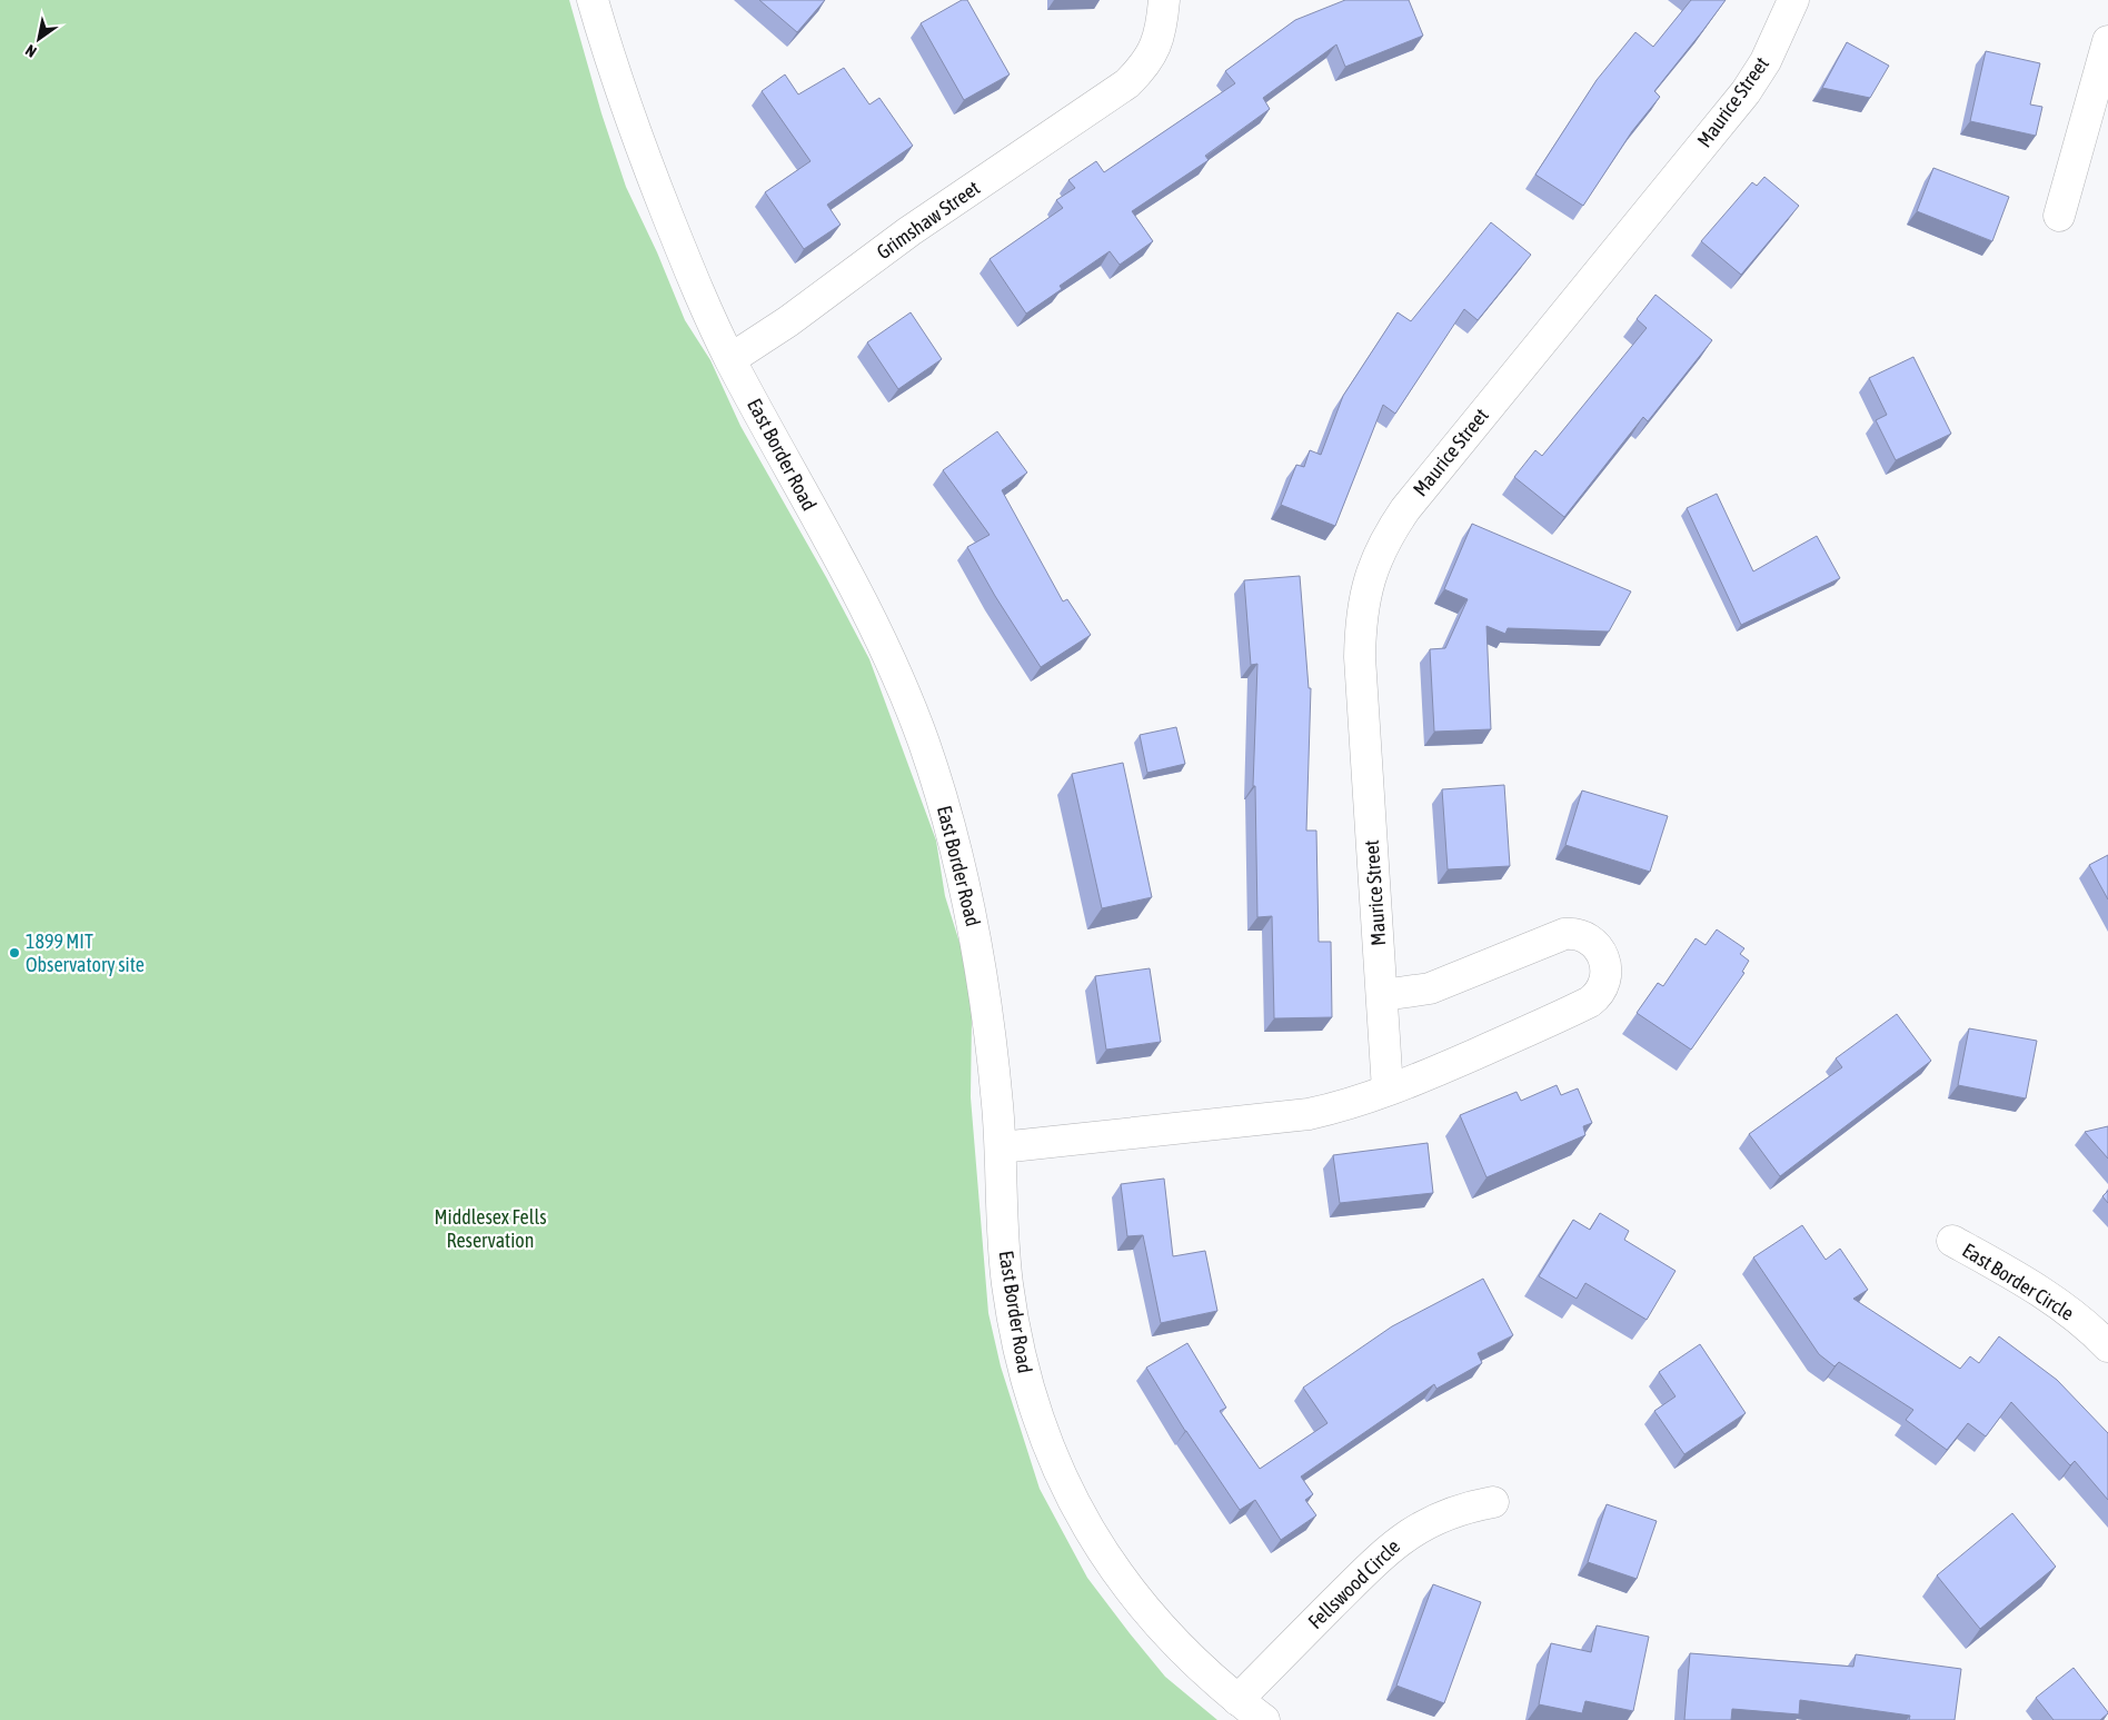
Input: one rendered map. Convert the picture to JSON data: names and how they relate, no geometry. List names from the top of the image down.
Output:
{
  "streets": {
    "street": [
      "Maurice Street",
      "Grimshaw Street",
      "East Border Road",
      "East Border Circle",
      "Fellswood Circle"
    ]
  },
  "crossings": [
    ["Grimshaw Street", "East Border Road"],
    ["East Border Road", "Fellswood Circle"]
  ],
  "parks": ["Middlesex Fells Reservation"],
  "places": ["1899 MIT Observatory site"],
  "north": "bottom left"
}
